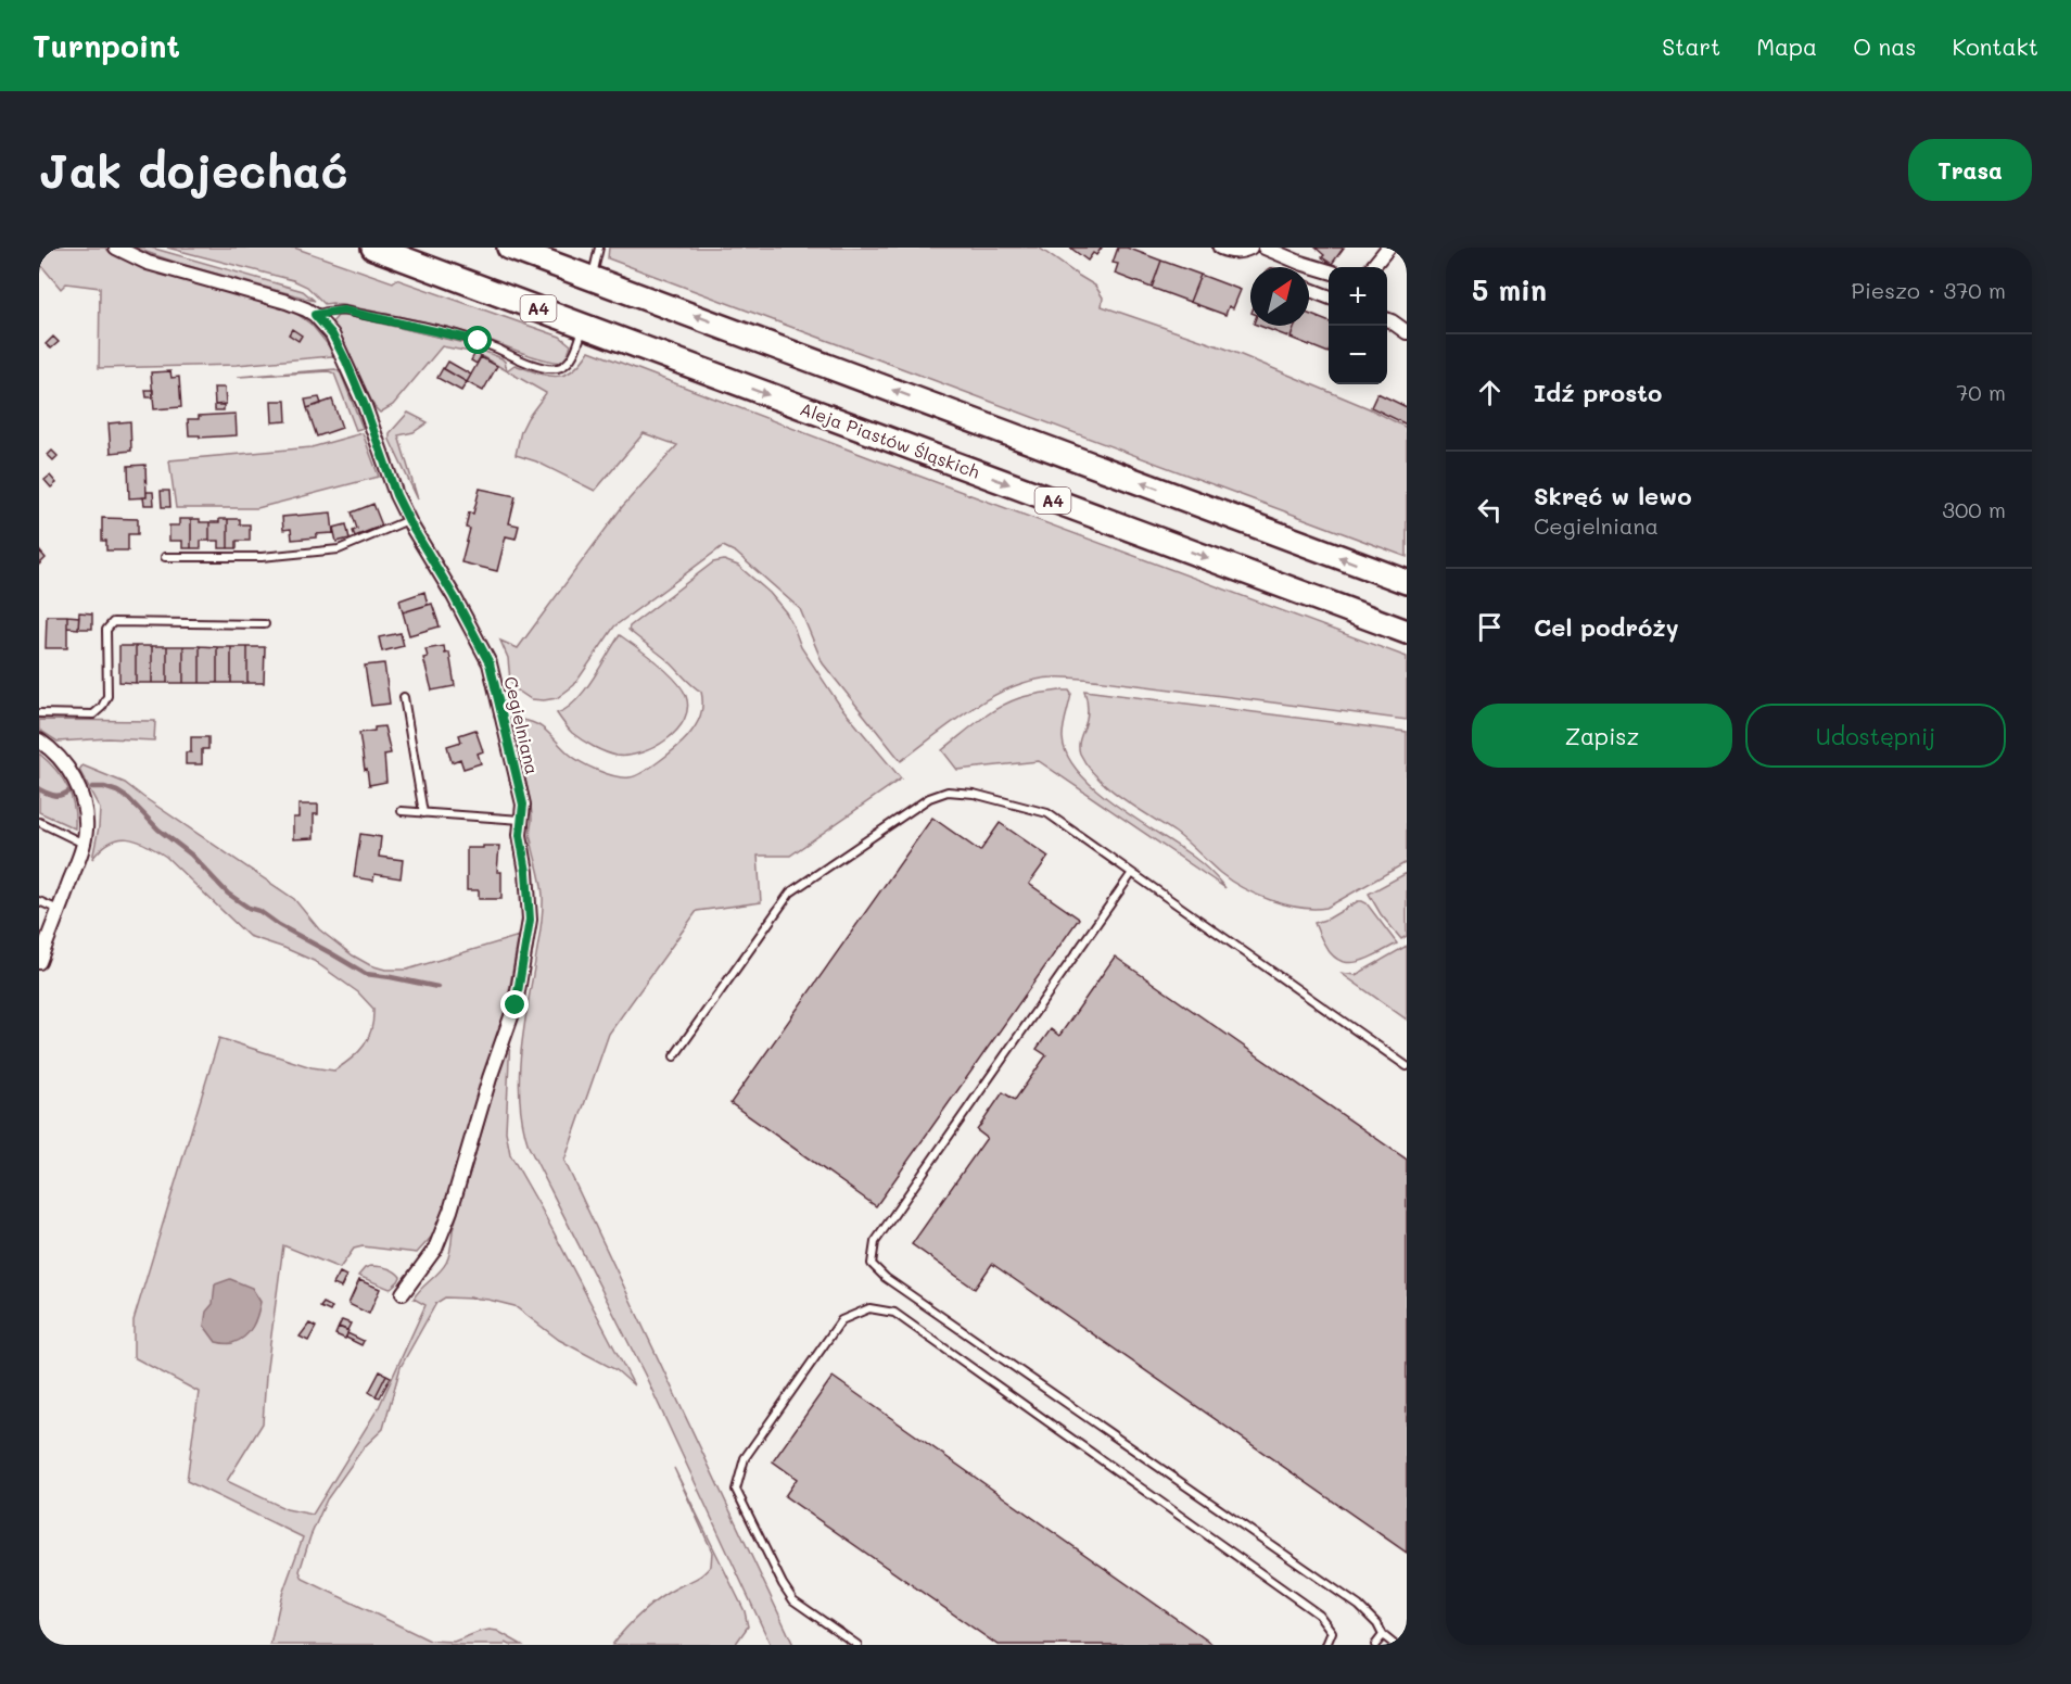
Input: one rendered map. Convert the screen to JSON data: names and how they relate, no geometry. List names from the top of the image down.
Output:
{
  "streets": {
    "highway": ["A4", "Aleja Piastów Śląskich"],
    "street": ["Cegielniana"]
  },
  "north": "top right",
  "page": {
    "header": "Turnpoint",
    "nav": [
      "Start",
      "Mapa",
      "O nas",
      "Kontakt"
    ],
    "buttons": [
      "Trasa",
      ["Zapisz", "Udostępnij"]
    ],
    "title": "Jak dojechać",
    "heading": ["5 min", "Pieszo · 370 m"],
    "map_buttons": ["+", "−"],
    "list": [
      ["Idź prosto", "70 m"],
      ["Skręć w lewo", "Cegielniana", "300 m"],
      "Cel podróży"
    ]
  }
}
